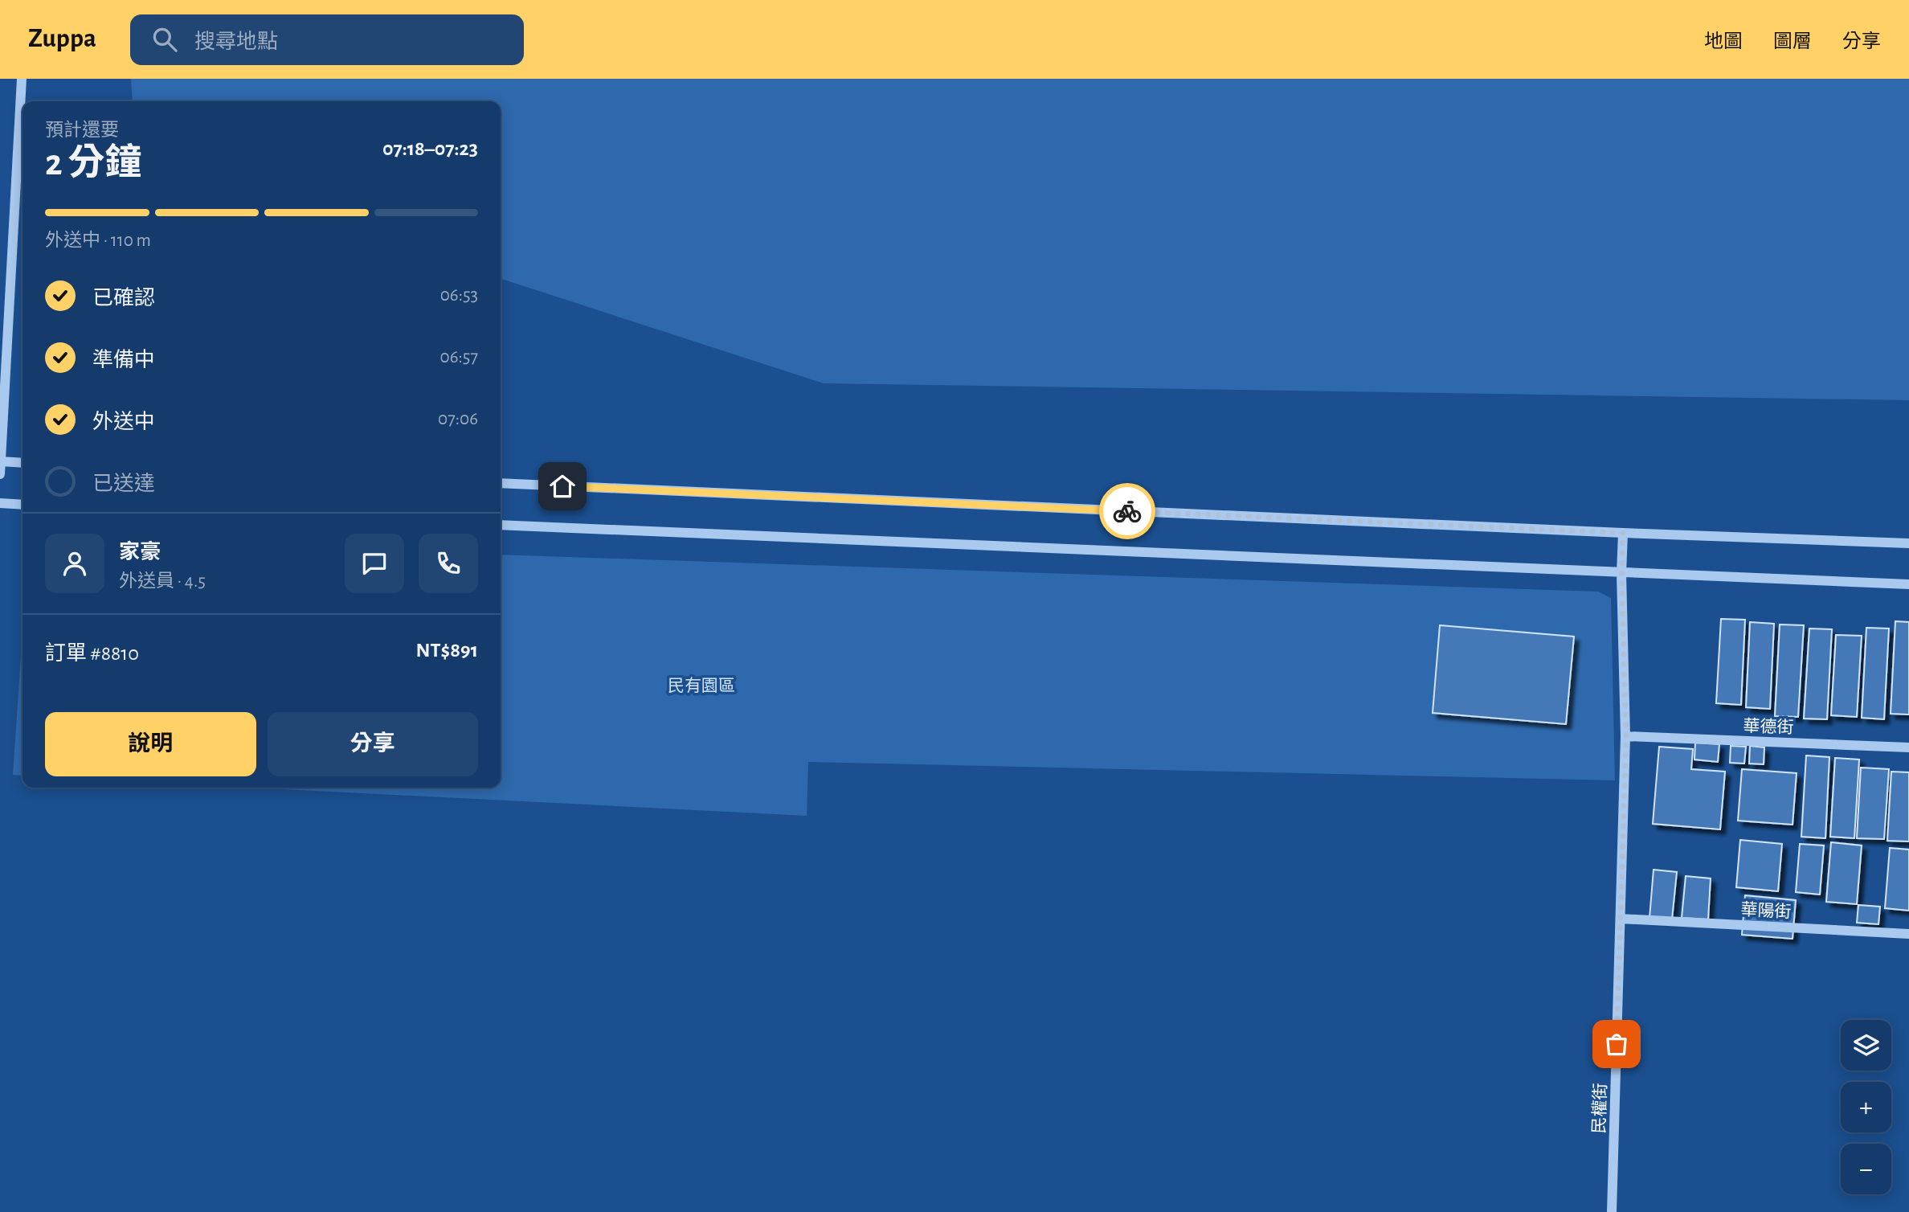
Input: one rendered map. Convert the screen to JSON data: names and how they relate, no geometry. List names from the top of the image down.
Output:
{
  "streets": {
    "street": ["華德街", "華陽街", "民權街"]
  },
  "crossings": [
    ["華德街", "民權街"],
    ["華陽街", "民權街"]
  ],
  "parks": ["民有園區"],
  "page": {
    "header": "Zuppa",
    "search": "搜尋地點",
    "nav": ["地圖", "圖層", "分享"],
    "heading": ["2 分鐘", "預計還要", "07:18–07:23"],
    "panel": [
      "家豪",
      "外送員 · 4.5",
      "訂單 #8810",
      "NT$891"
    ],
    "bar": "外送中 · 110 m",
    "list": [
      ["已確認", "06:53"],
      ["準備中", "06:57"],
      ["外送中", "07:06"],
      "已送達"
    ],
    "buttons": ["說明", "分享"],
    "map_buttons": ["+", "−"]
  }
}
